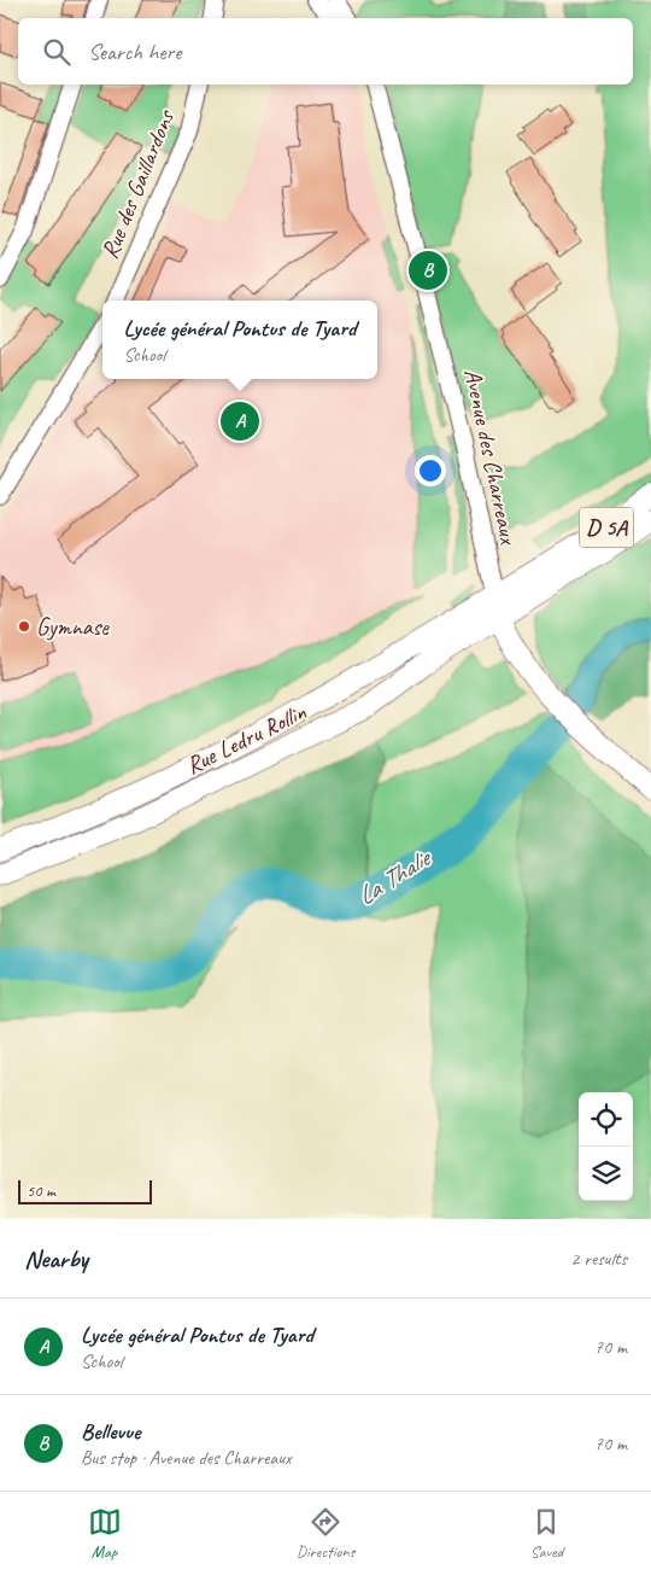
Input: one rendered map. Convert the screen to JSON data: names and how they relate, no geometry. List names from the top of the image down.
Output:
{
  "streets": {
    "main road": ["Avenue des Charreaux", "D 5A", "Rue Ledru Rollin"],
    "street": ["Rue des Gaillardons"]
  },
  "crossings": [
    ["Avenue des Charreaux", "D 5A"],
    ["Avenue des Charreaux", "Rue Ledru Rollin"],
    ["D 5A", "Rue Ledru Rollin"]
  ],
  "water": ["La Thalie"],
  "places": ["Gymnase"],
  "scale_bar": "50 m",
  "page": {
    "search": "Search here",
    "pins": ["B", "A"],
    "popup": ["Lycée général Pontus de Tyard", "School"],
    "scale": "50 m",
    "heading": ["Nearby", "2 results"],
    "list": [
      {
        "mark": "A",
        "name": "Lycée général Pontus de Tyard",
        "note": "School",
        "value": "70 m"
      },
      {
        "mark": "B",
        "name": "Bellevue",
        "note": "Bus stop · Avenue des Charreaux",
        "value": "70 m"
      }
    ],
    "nav": ["Map", "Directions", "Saved"]
  }
}
